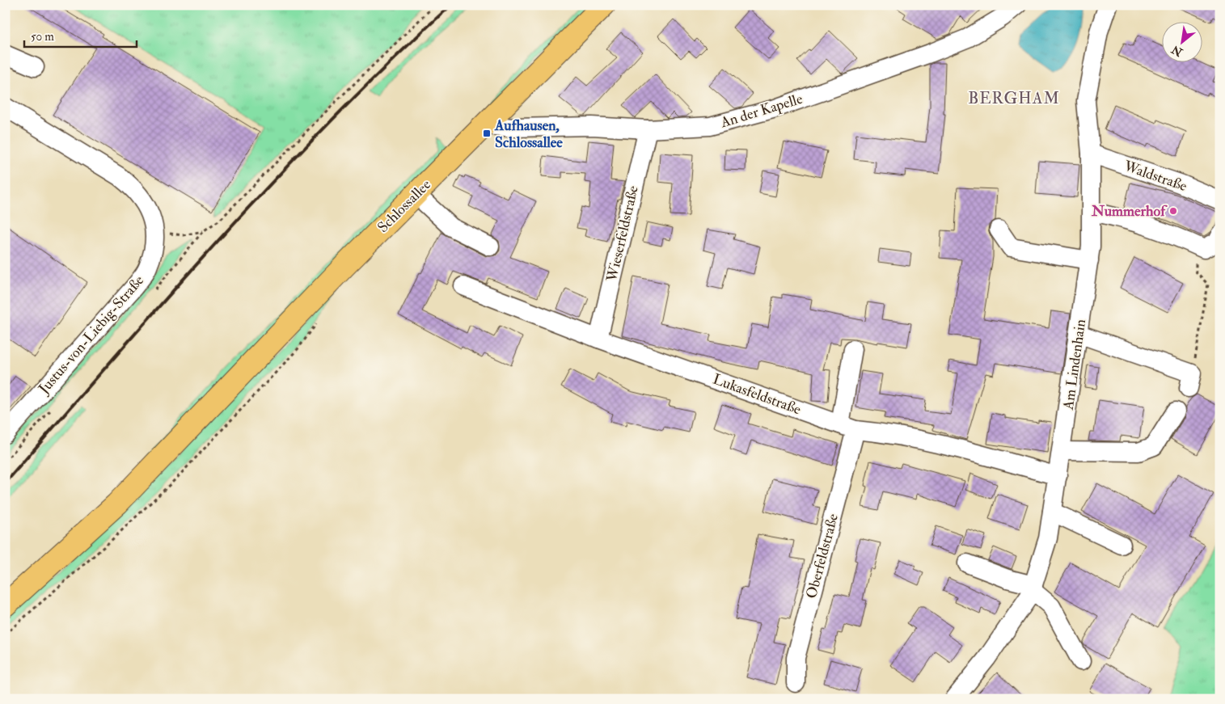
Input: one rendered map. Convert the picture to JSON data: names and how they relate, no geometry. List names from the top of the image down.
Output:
{
  "streets": {
    "main road": ["Schlossallee"],
    "street": [
      "An der Kapelle",
      "Waldstraße",
      "Wieserfeldstraße",
      "Justus-von-Liebig-Straße",
      "Am Lindenhain",
      "Lukasfeldstraße",
      "Oberfeldstraße"
    ]
  },
  "crossings": [
    ["An der Kapelle", "Schlossallee"],
    ["An der Kapelle", "Wieserfeldstraße"],
    ["Waldstraße", "Am Lindenhain"],
    ["Wieserfeldstraße", "Lukasfeldstraße"],
    ["Am Lindenhain", "Lukasfeldstraße"],
    ["Lukasfeldstraße", "Oberfeldstraße"]
  ],
  "districts": ["BERGHAM"],
  "places": {
    "transit": ["Aufhausen, Schlossallee"],
    "other": ["Nummerhof"]
  },
  "scale_bar": "50 m",
  "north": "bottom left"
}
